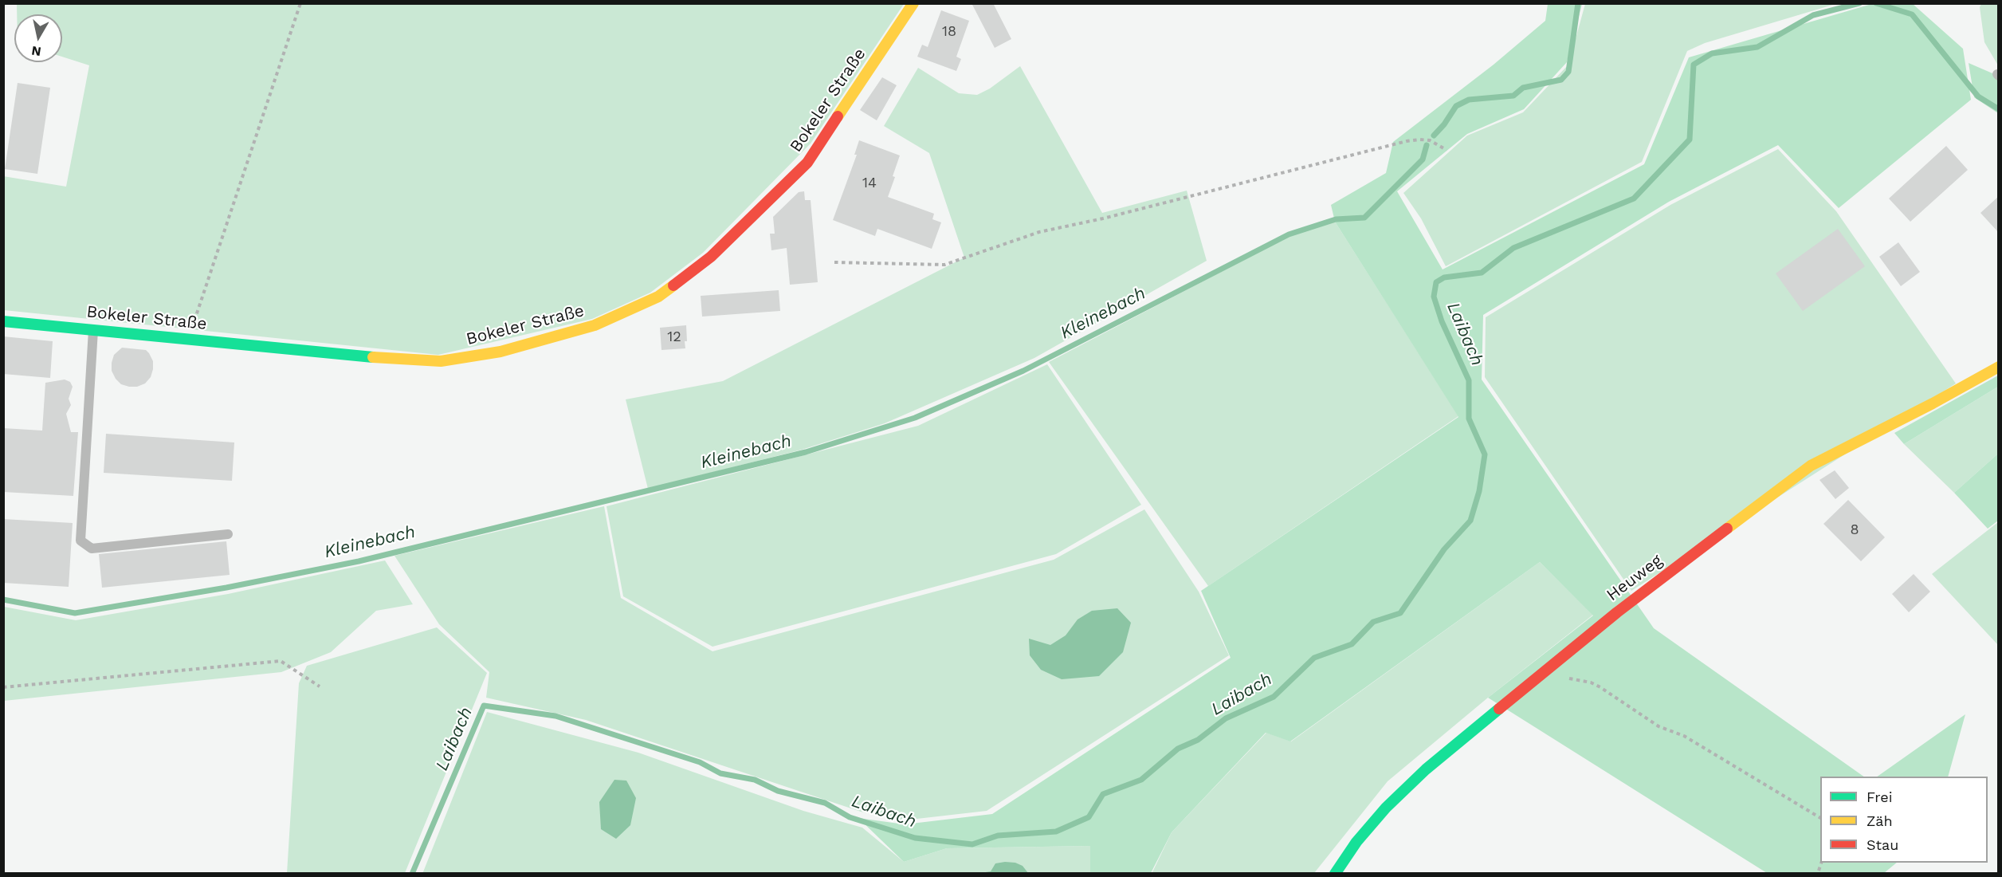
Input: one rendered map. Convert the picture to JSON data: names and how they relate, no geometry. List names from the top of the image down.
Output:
{
  "streets": {
    "street": ["Bokeler Straße", "Heuweg"]
  },
  "water": ["Kleinebach", "Laibach"],
  "house_numbers": [
    "18",
    "14",
    "12",
    "8"
  ],
  "legend": ["Frei", "Zäh", "Stau"],
  "north": "bottom"
}
